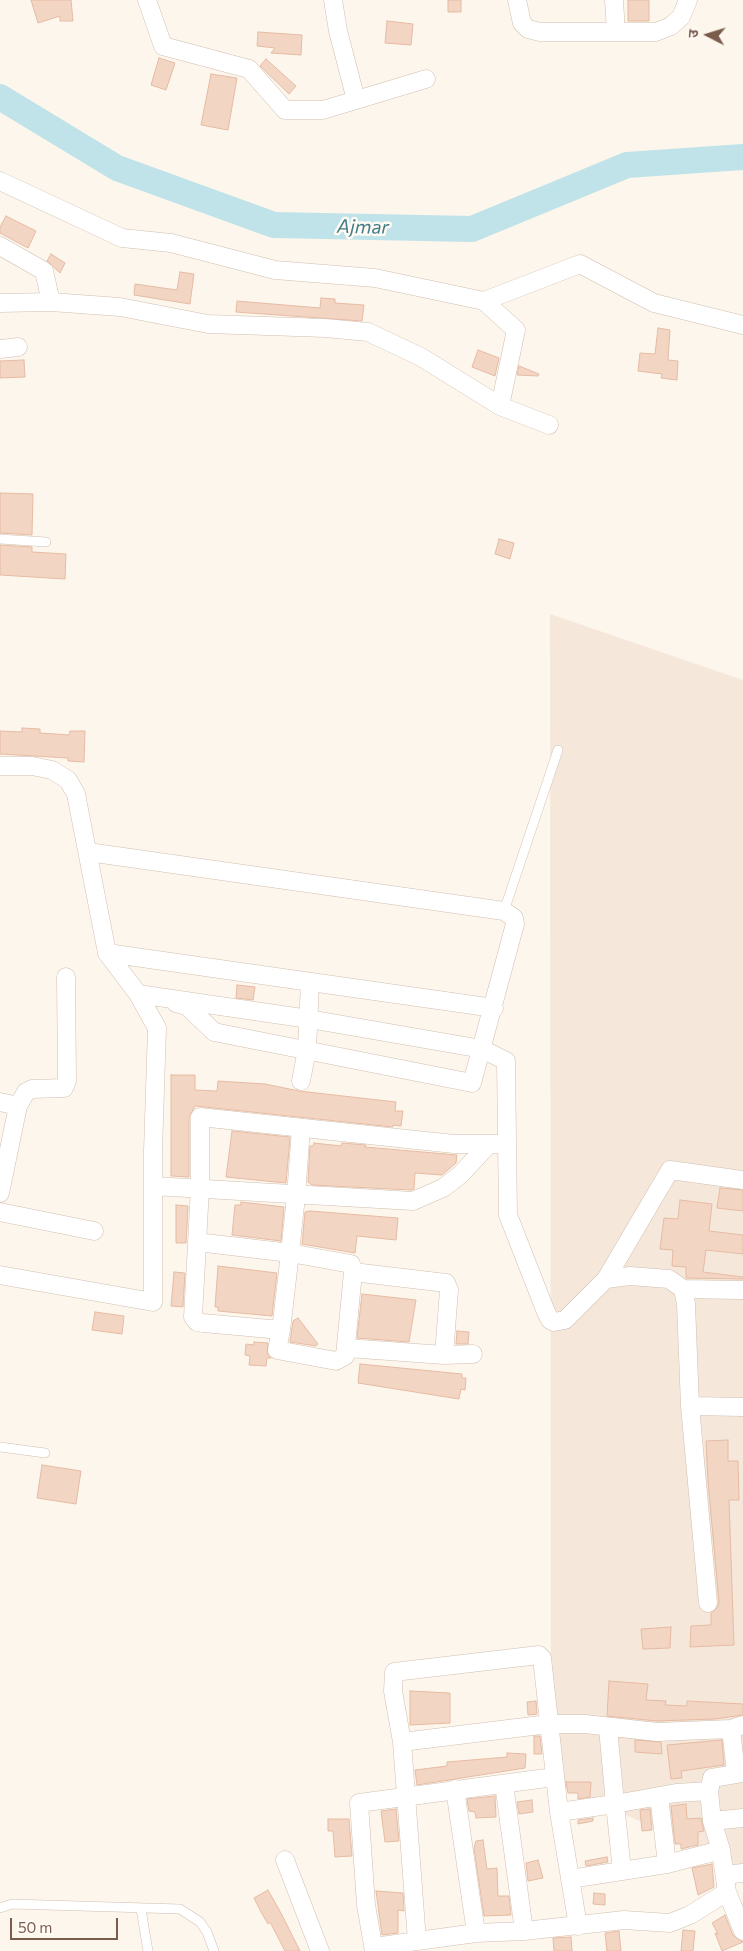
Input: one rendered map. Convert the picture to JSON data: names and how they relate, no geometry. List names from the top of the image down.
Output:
{
  "water": ["Ajmar"],
  "scale_bar": "50 m",
  "north": "left"
}
